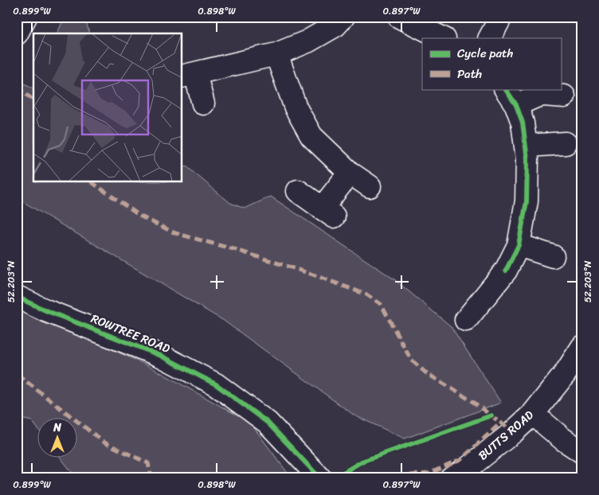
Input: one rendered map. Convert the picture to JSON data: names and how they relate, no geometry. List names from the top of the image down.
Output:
{
  "streets": {
    "street": ["ROWTREE ROAD", "BUTTS ROAD"]
  },
  "legend": ["Cycle path", "Path"],
  "north": "top",
  "coordinates": [
    "0.899°W",
    "0.898°W",
    "0.897°W",
    "52.203°N"
  ]
}
